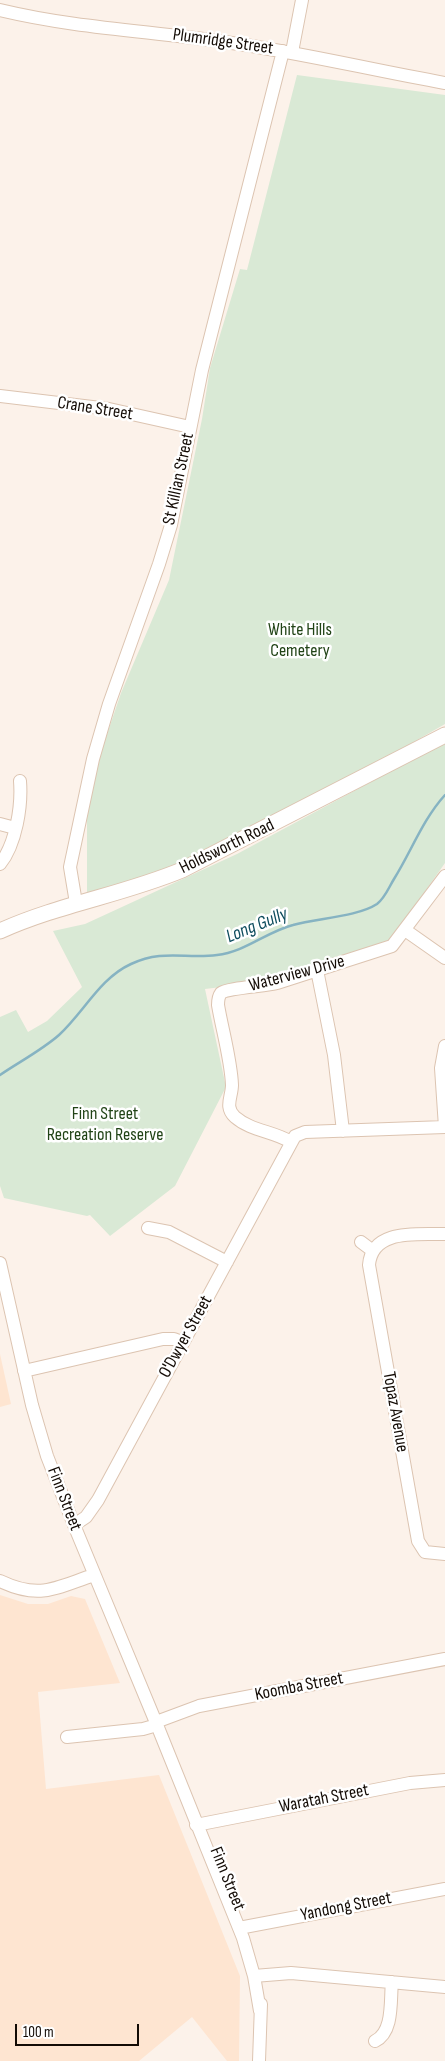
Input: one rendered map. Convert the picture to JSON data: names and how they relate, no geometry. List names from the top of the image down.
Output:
{
  "streets": {
    "main road": ["Holdsworth Road"],
    "street": [
      "Plumridge Street",
      "Crane Street",
      "St Killian Street",
      "Waterview Drive",
      "O'Dwyer Street",
      "Topaz Avenue",
      "Finn Street",
      "Koomba Street",
      "Waratah Street",
      "Yandong Street"
    ]
  },
  "crossings": [
    ["Plumridge Street", "St Killian Street"],
    ["Crane Street", "St Killian Street"],
    ["St Killian Street", "Holdsworth Road"],
    ["Waterview Drive", "O'Dwyer Street"],
    ["O'Dwyer Street", "Finn Street"],
    ["Finn Street", "Koomba Street"],
    ["Finn Street", "Waratah Street"],
    ["Finn Street", "Yandong Street"]
  ],
  "water": ["Long Gully"],
  "parks": ["White Hills Cemetery", "Finn Street Recreation Reserve"],
  "scale_bar": "100 m"
}
